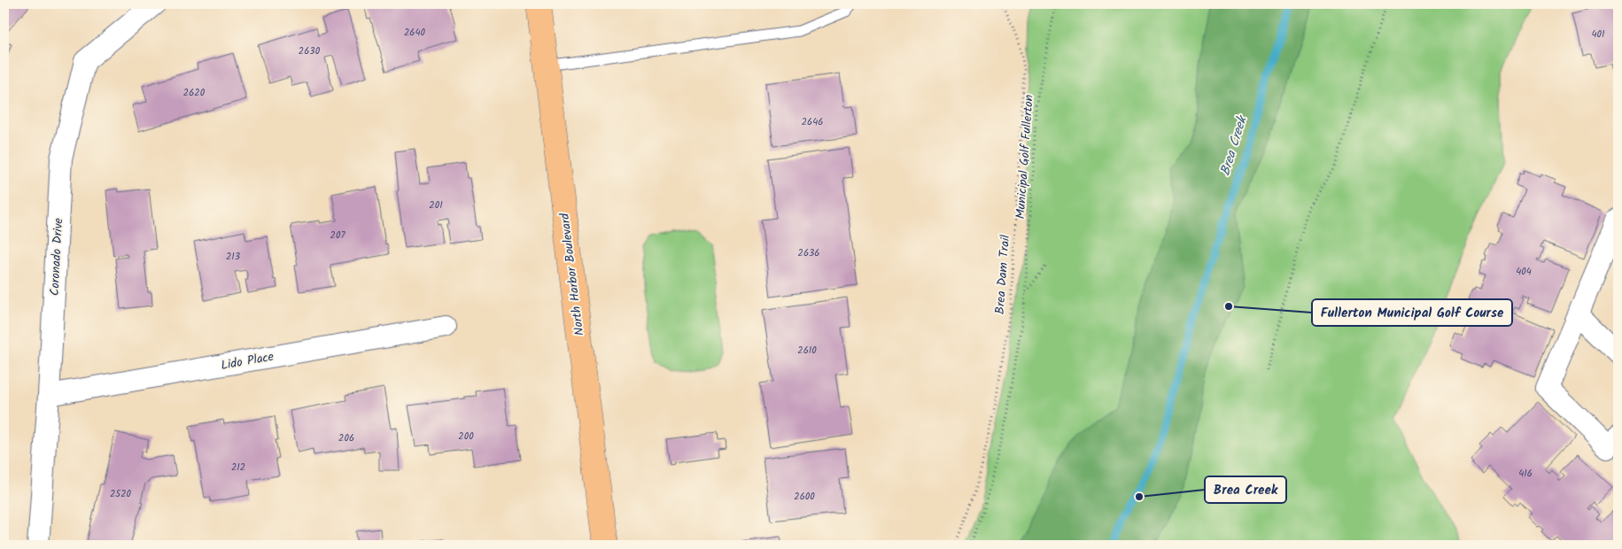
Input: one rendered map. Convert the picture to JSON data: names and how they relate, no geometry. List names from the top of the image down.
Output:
{
  "streets": {
    "main road": ["North Harbor Boulevard"],
    "street": ["Coronado Drive", "Lido Place"],
    "path": ["Municipal Golf Fullerton", "Brea Dam Trail"]
  },
  "crossings": [
    ["Coronado Drive", "Lido Place"]
  ],
  "water": ["Brea Creek"],
  "places": ["Fullerton Municipal Golf Course", "Brea Creek"],
  "house_numbers": [
    "2640",
    "401",
    "2630",
    "2620",
    "2646",
    "201",
    "207",
    "2636",
    "213",
    "404",
    "2610",
    "200",
    "206",
    "212",
    "416",
    "2520",
    "2600"
  ]
}
